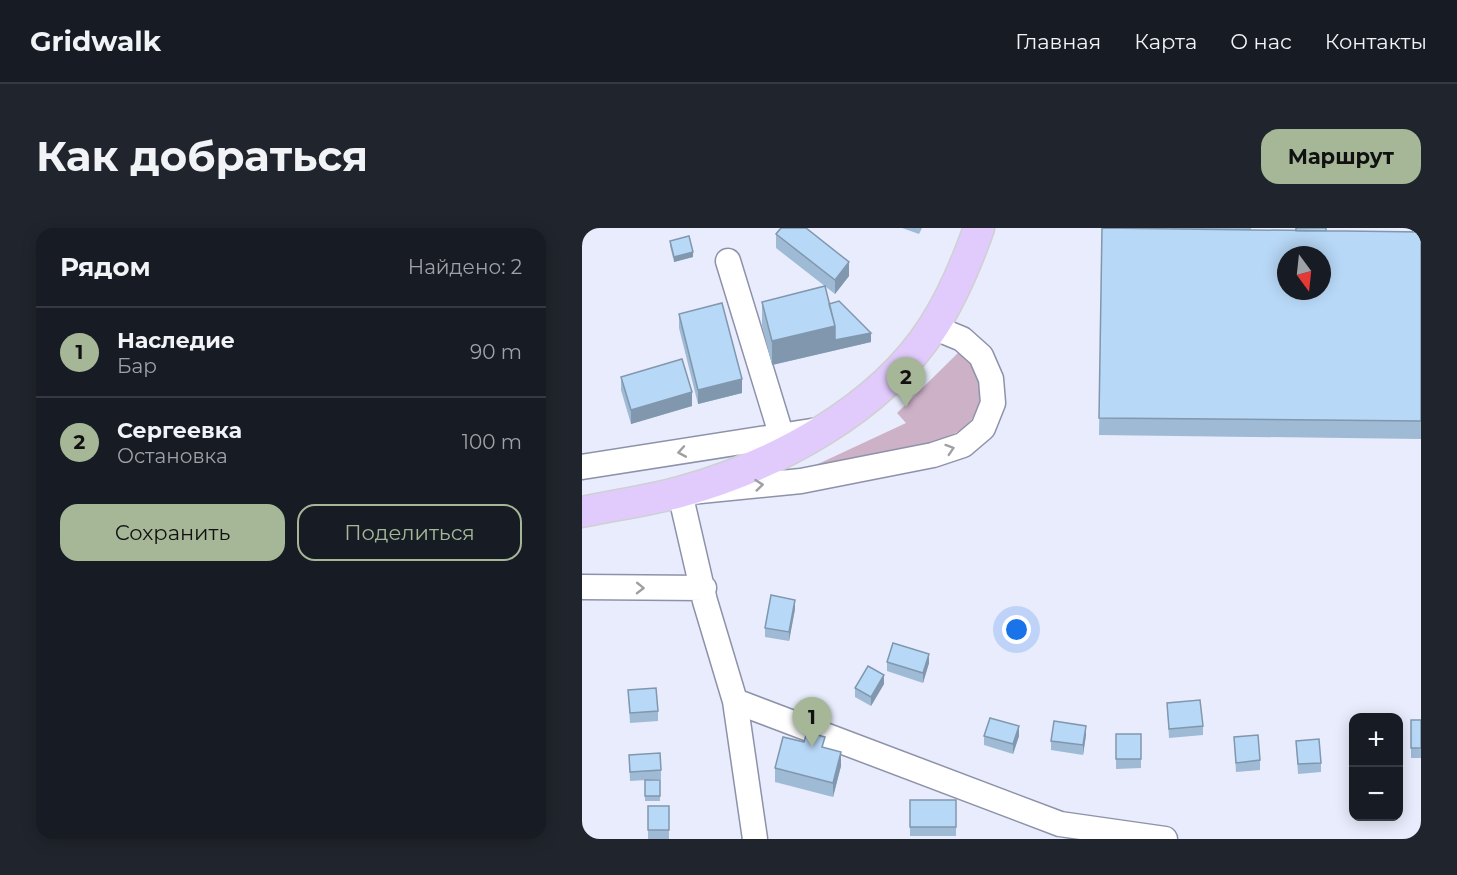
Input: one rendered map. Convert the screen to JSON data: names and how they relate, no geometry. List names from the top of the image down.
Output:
{
  "north": "bottom",
  "page": {
    "header": "Gridwalk",
    "nav": [
      "Главная",
      "Карта",
      "О нас",
      "Контакты"
    ],
    "buttons": [
      "Маршрут",
      ["Сохранить", "Поделиться"]
    ],
    "title": "Как добраться",
    "heading": ["Рядом", "Найдено: 2"],
    "list": [
      {
        "mark": "1",
        "name": "Наследие",
        "note": "Бар",
        "value": "90 m"
      },
      {
        "mark": "2",
        "name": "Сергеевка",
        "note": "Остановка",
        "value": "100 m"
      }
    ],
    "pins": ["2", "1"],
    "map_buttons": ["+", "−"]
  }
}
